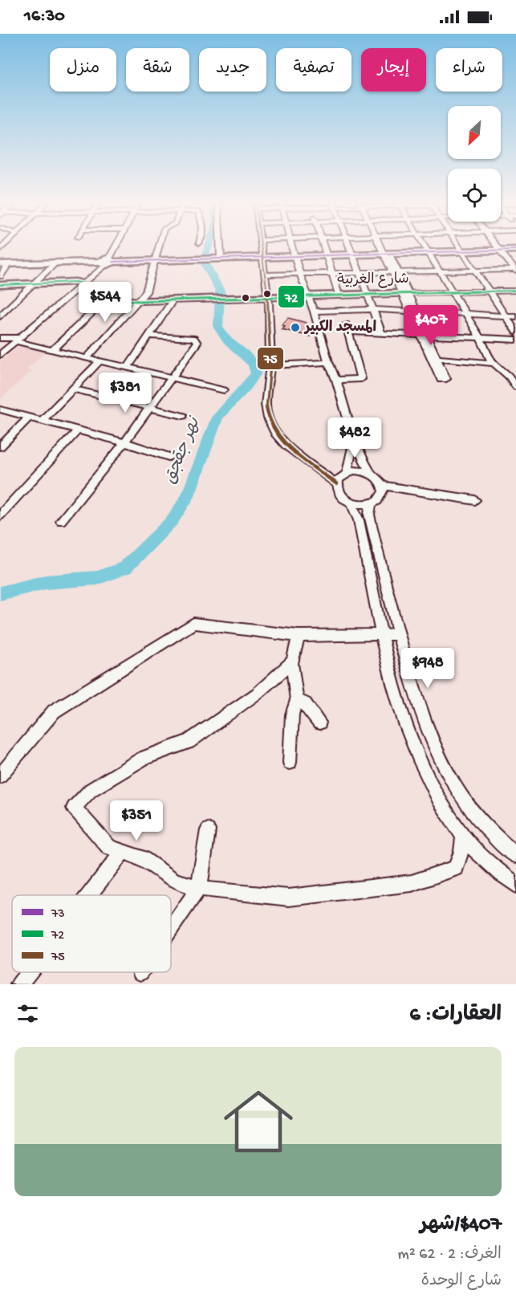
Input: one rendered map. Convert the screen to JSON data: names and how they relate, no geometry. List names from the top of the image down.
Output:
{
  "streets": {
    "highway": ["شارع الغربية"]
  },
  "water": ["نهر جقجق"],
  "places": ["المسجد الكبير"],
  "lines": ["transit line 75", "transit line 73", "transit line 72"],
  "legend": ["73", "72", "75"],
  "north": "bottom left",
  "page": {
    "status": "16:30",
    "chip": [
      "شراء",
      "إيجار",
      "تصفية",
      "جديد",
      "شقة",
      "منزل"
    ],
    "price": [
      "$544",
      "$407",
      "$381",
      "$482",
      "$948",
      "$351"
    ],
    "heading": "العقارات: 6",
    "list": [
      {
        "name": "$407/شهر",
        "note": "الغرف: 2 · 62 m² · شارع الوحدة"
      }
    ]
  }
}
